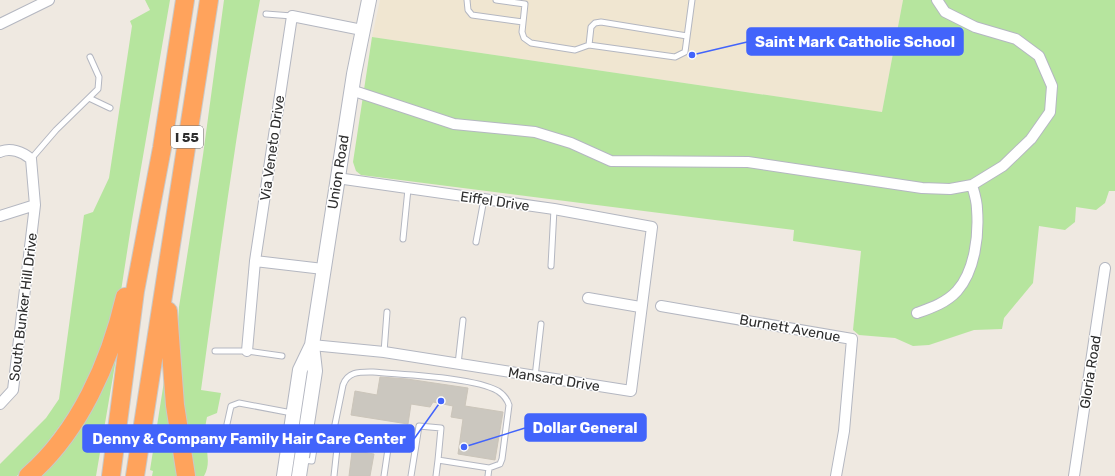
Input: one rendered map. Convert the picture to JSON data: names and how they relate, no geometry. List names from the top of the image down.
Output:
{
  "streets": {
    "highway": ["I 55"],
    "main road": ["Union Road"],
    "street": [
      "Via Veneto Drive",
      "Eiffel Drive",
      "South Bunker Hill Drive",
      "Burnett Avenue",
      "Gloria Road",
      "Mansard Drive"
    ]
  },
  "crossings": [
    ["Union Road", "Eiffel Drive"],
    ["Union Road", "Mansard Drive"],
    ["Eiffel Drive", "Mansard Drive"]
  ],
  "places": ["Saint Mark Catholic School", "Denny & Company Family Hair Care Center", "Dollar General"]
}
